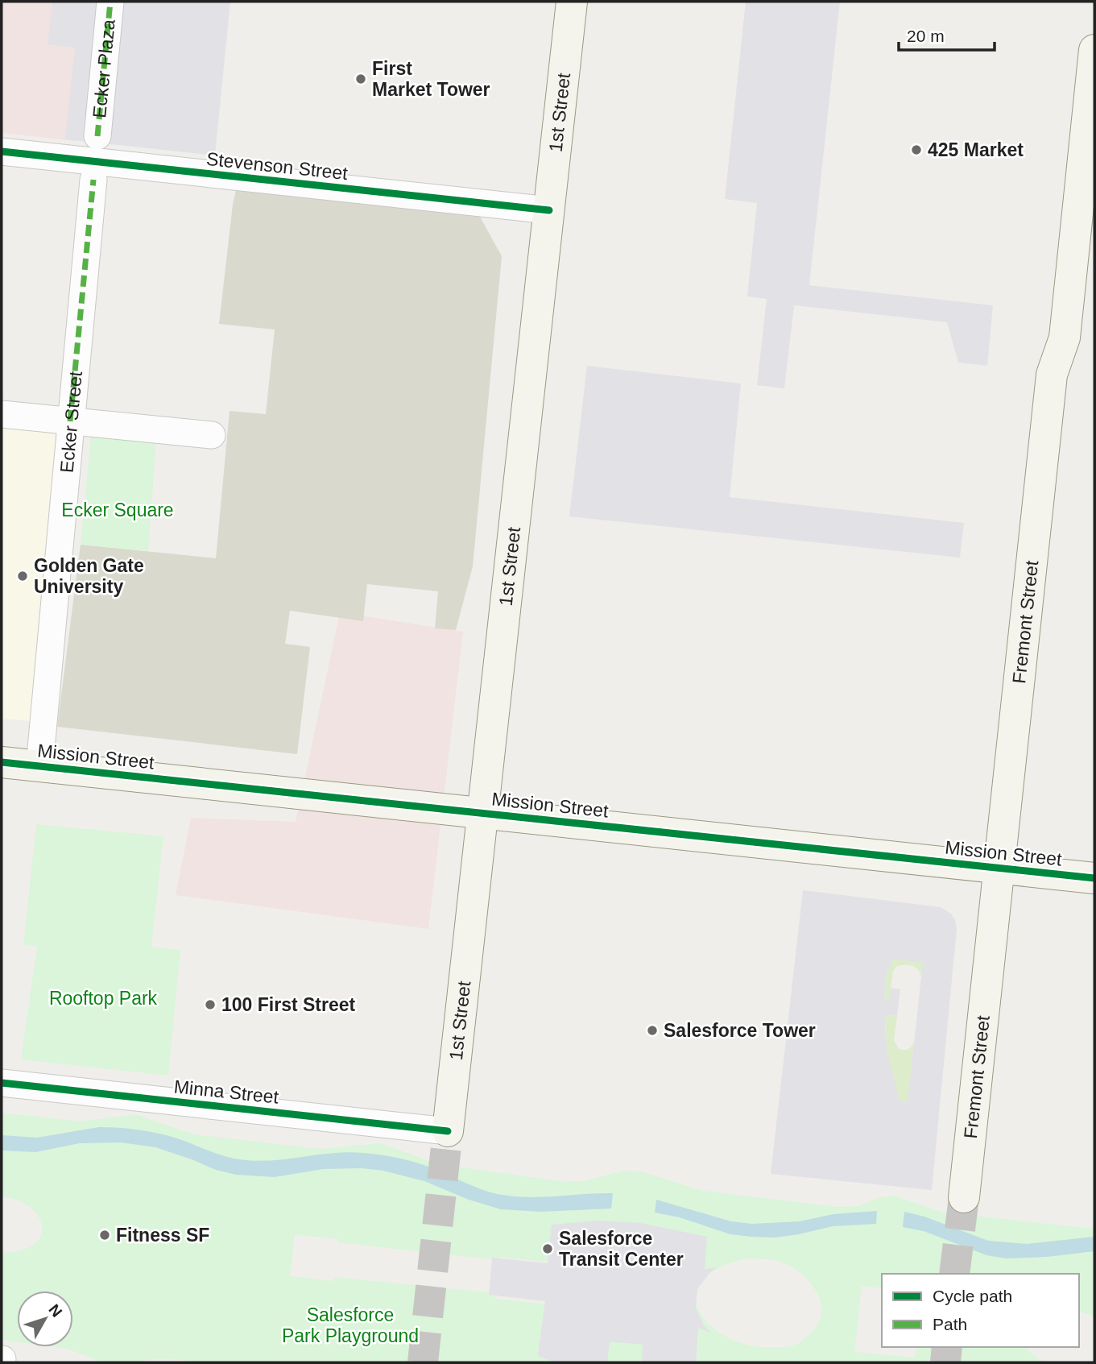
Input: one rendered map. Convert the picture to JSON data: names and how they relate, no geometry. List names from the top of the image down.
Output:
{
  "streets": {
    "main road": ["1st Street", "Fremont Street", "Mission Street"],
    "street": [
      "Ecker Plaza",
      "Stevenson Street",
      "Ecker Street",
      "Minna Street"
    ]
  },
  "crossings": [
    ["1st Street", "Stevenson Street"],
    ["1st Street", "Mission Street"],
    ["1st Street", "Minna Street"],
    ["Ecker Street", "Mission Street"],
    ["Fremont Street", "Mission Street"]
  ],
  "parks": ["Ecker Square", "Rooftop Park", "Salesforce Park Playground"],
  "places": [
    "First Market Tower",
    "425 Market",
    "Golden Gate University",
    "100 First Street",
    "Salesforce Tower",
    "Fitness SF",
    "Salesforce Transit Center"
  ],
  "legend": ["Cycle path", "Path"],
  "scale_bar": "20 m",
  "north": "top right"
}
